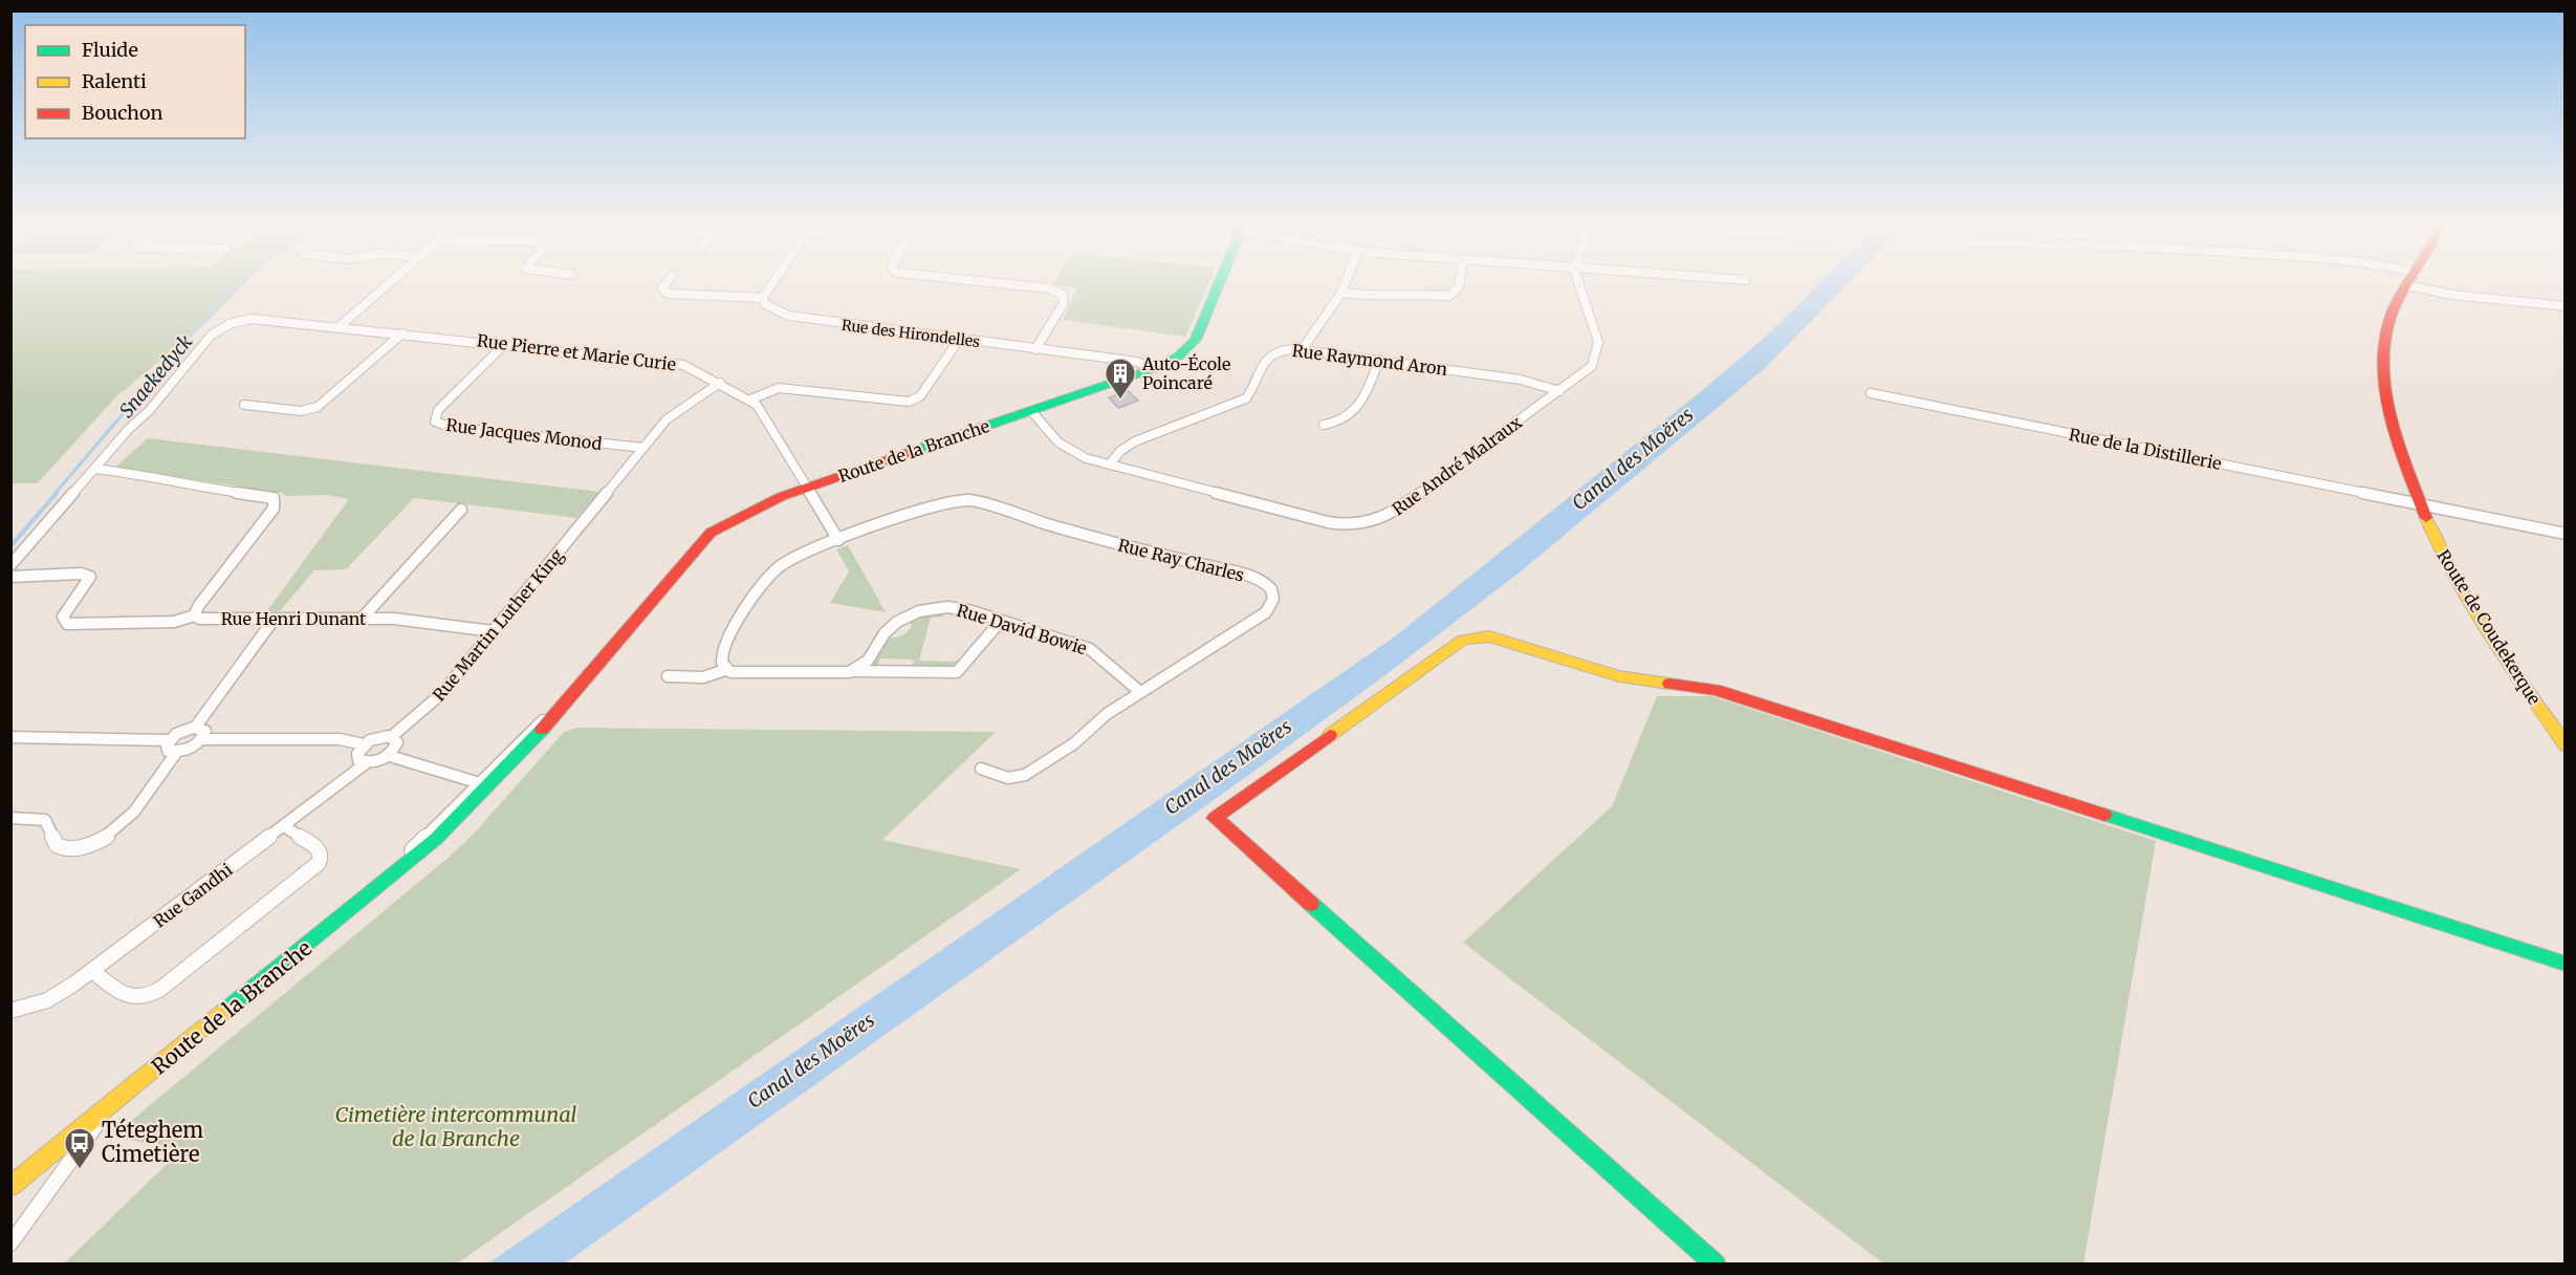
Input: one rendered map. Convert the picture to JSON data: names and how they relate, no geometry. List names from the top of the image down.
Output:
{
  "streets": {
    "street": [
      "Rue des Hirondelles",
      "Rue Pierre et Marie Curie",
      "Rue Raymond Aron",
      "Rue Jacques Monod",
      "Rue de la Distillerie",
      "Route de la Branche",
      "Rue André Malraux",
      "Rue Ray Charles",
      "Rue Henri Dunant",
      "Rue Martin Luther King",
      "Route de Coudekerque",
      "Rue David Bowie",
      "Rue Gandhi"
    ]
  },
  "crossings": [
    ["Rue des Hirondelles", "Route de la Branche"],
    ["Rue Pierre et Marie Curie", "Rue Jacques Monod"],
    ["Rue Pierre et Marie Curie", "Route de la Branche"],
    ["Rue Pierre et Marie Curie", "Rue Henri Dunant"],
    ["Rue Pierre et Marie Curie", "Rue Martin Luther King"],
    ["Rue Raymond Aron", "Rue André Malraux"],
    ["Rue Jacques Monod", "Rue Martin Luther King"],
    ["Rue de la Distillerie", "Route de Coudekerque"],
    ["Route de la Branche", "Rue André Malraux"],
    ["Rue Ray Charles", "Rue David Bowie"],
    ["Rue Henri Dunant", "Rue Martin Luther King"]
  ],
  "water": ["Snaekedyck", "Canal des Moëres"],
  "parks": ["Cimetière intercommunal de la Branche"],
  "places": {
    "building": ["Auto-École Poincaré"],
    "bus stop": ["Téteghem Cimetière"]
  },
  "legend": ["Fluide", "Ralenti", "Bouchon"]
}
